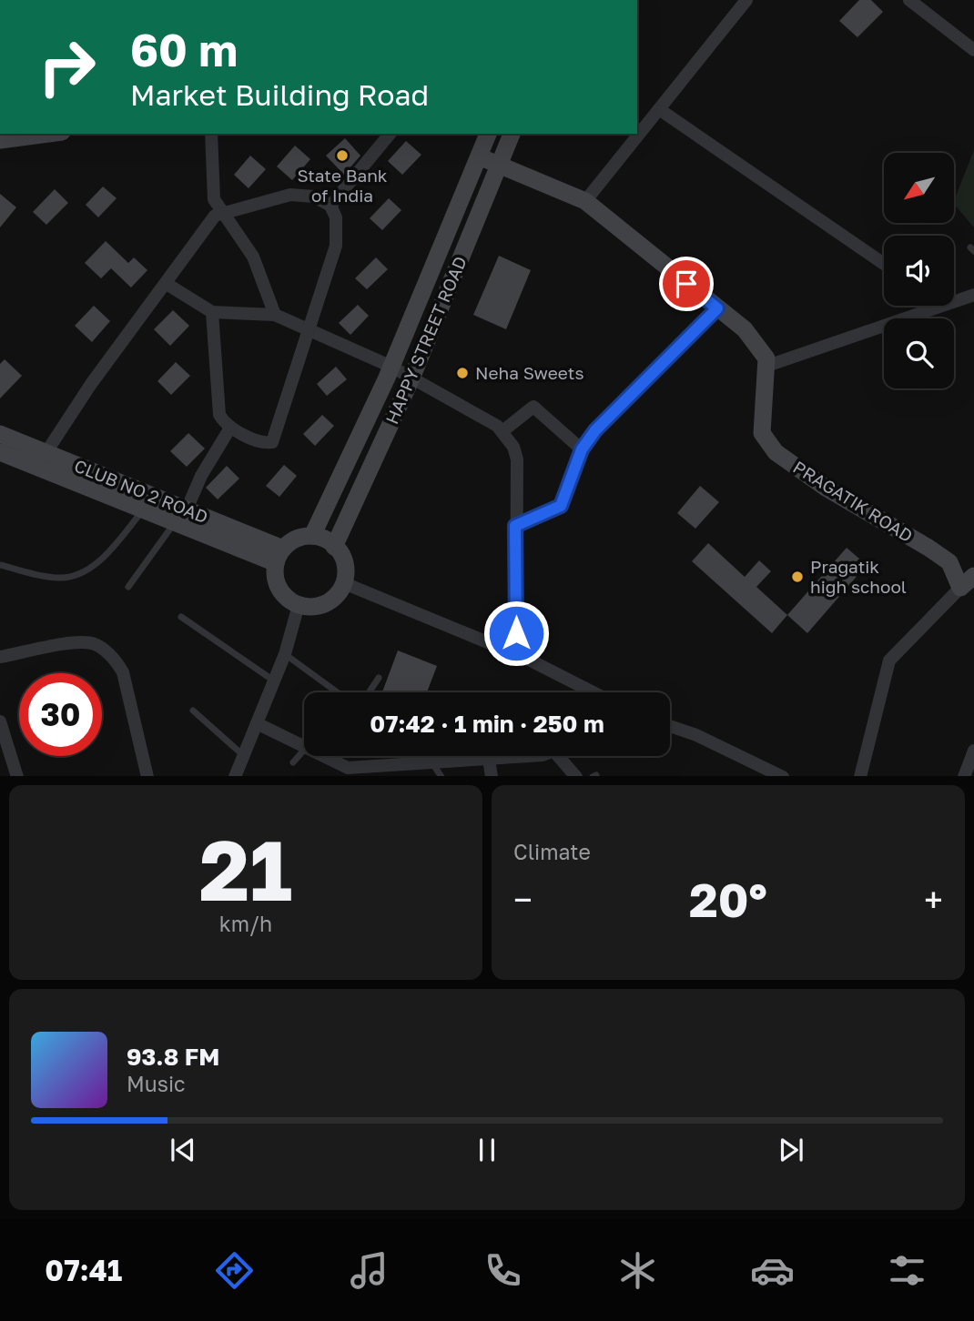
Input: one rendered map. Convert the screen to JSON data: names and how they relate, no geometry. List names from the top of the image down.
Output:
{
  "streets": {
    "street": ["HAPPY STREET ROAD", "CLUB NO 2 ROAD", "PRAGATIK ROAD"]
  },
  "crossings": [
    ["HAPPY STREET ROAD", "CLUB NO 2 ROAD"]
  ],
  "places": ["State Bank of India", "Neha Sweets", "Pragatik high school"],
  "north": "bottom left",
  "page": {
    "turn": ["60 m", "Market Building Road"],
    "limit": "30",
    "trip": "07:42 · 1 min · 250 m",
    "tile": [
      ["21", "km/h"],
      "Climate"
    ],
    "heat": ["−", "20°", "+"],
    "song": ["93.8 FM", "Music"],
    "tabs": "07:41"
  }
}
